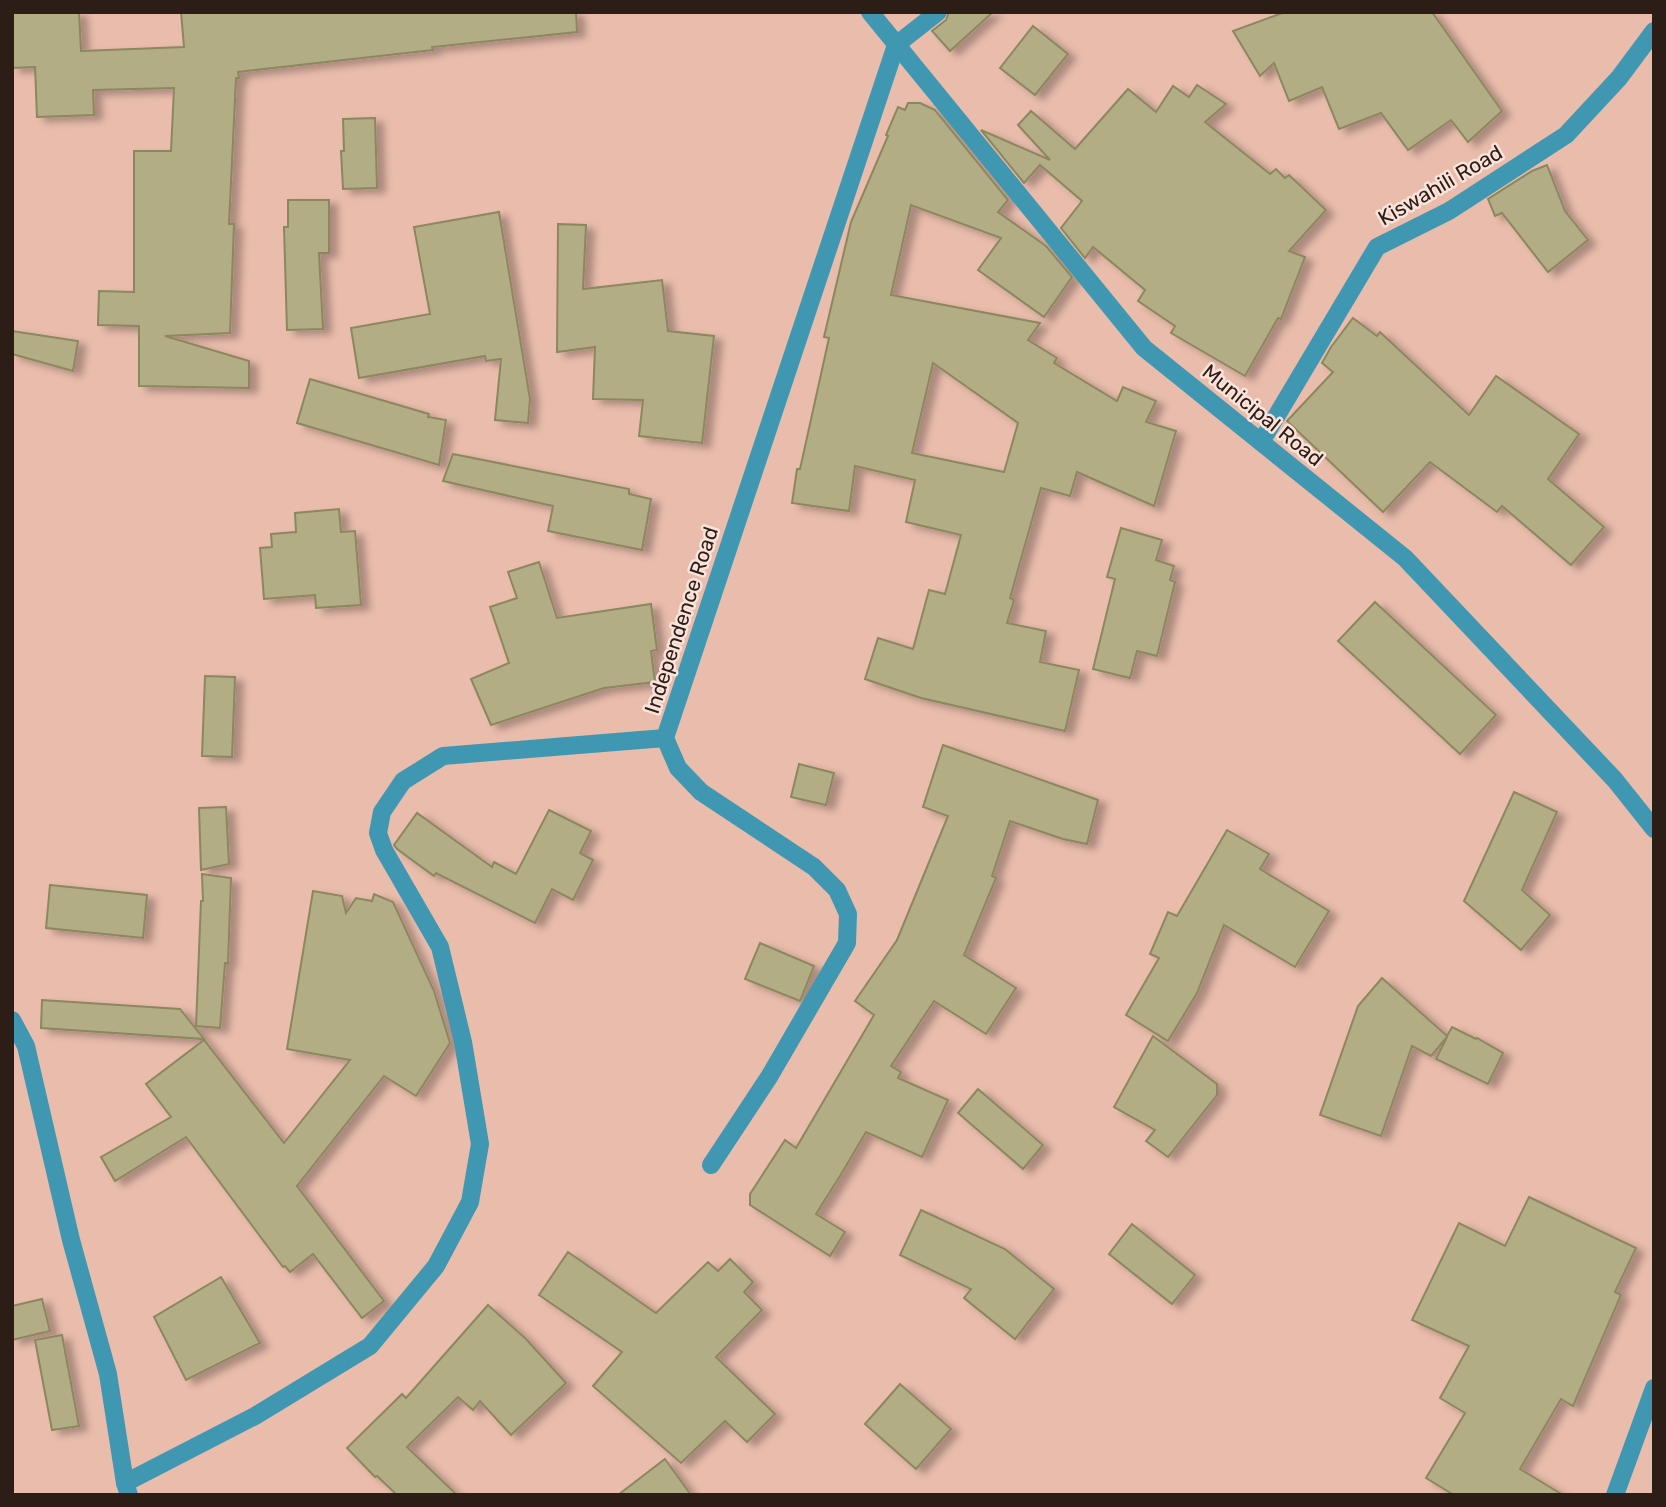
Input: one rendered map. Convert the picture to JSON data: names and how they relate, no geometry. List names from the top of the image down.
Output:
{
  "streets": {
    "street": ["Kiswahili Road", "Municipal Road", "Independence Road"]
  },
  "crossings": [
    ["Kiswahili Road", "Municipal Road"],
    ["Municipal Road", "Independence Road"]
  ]
}
